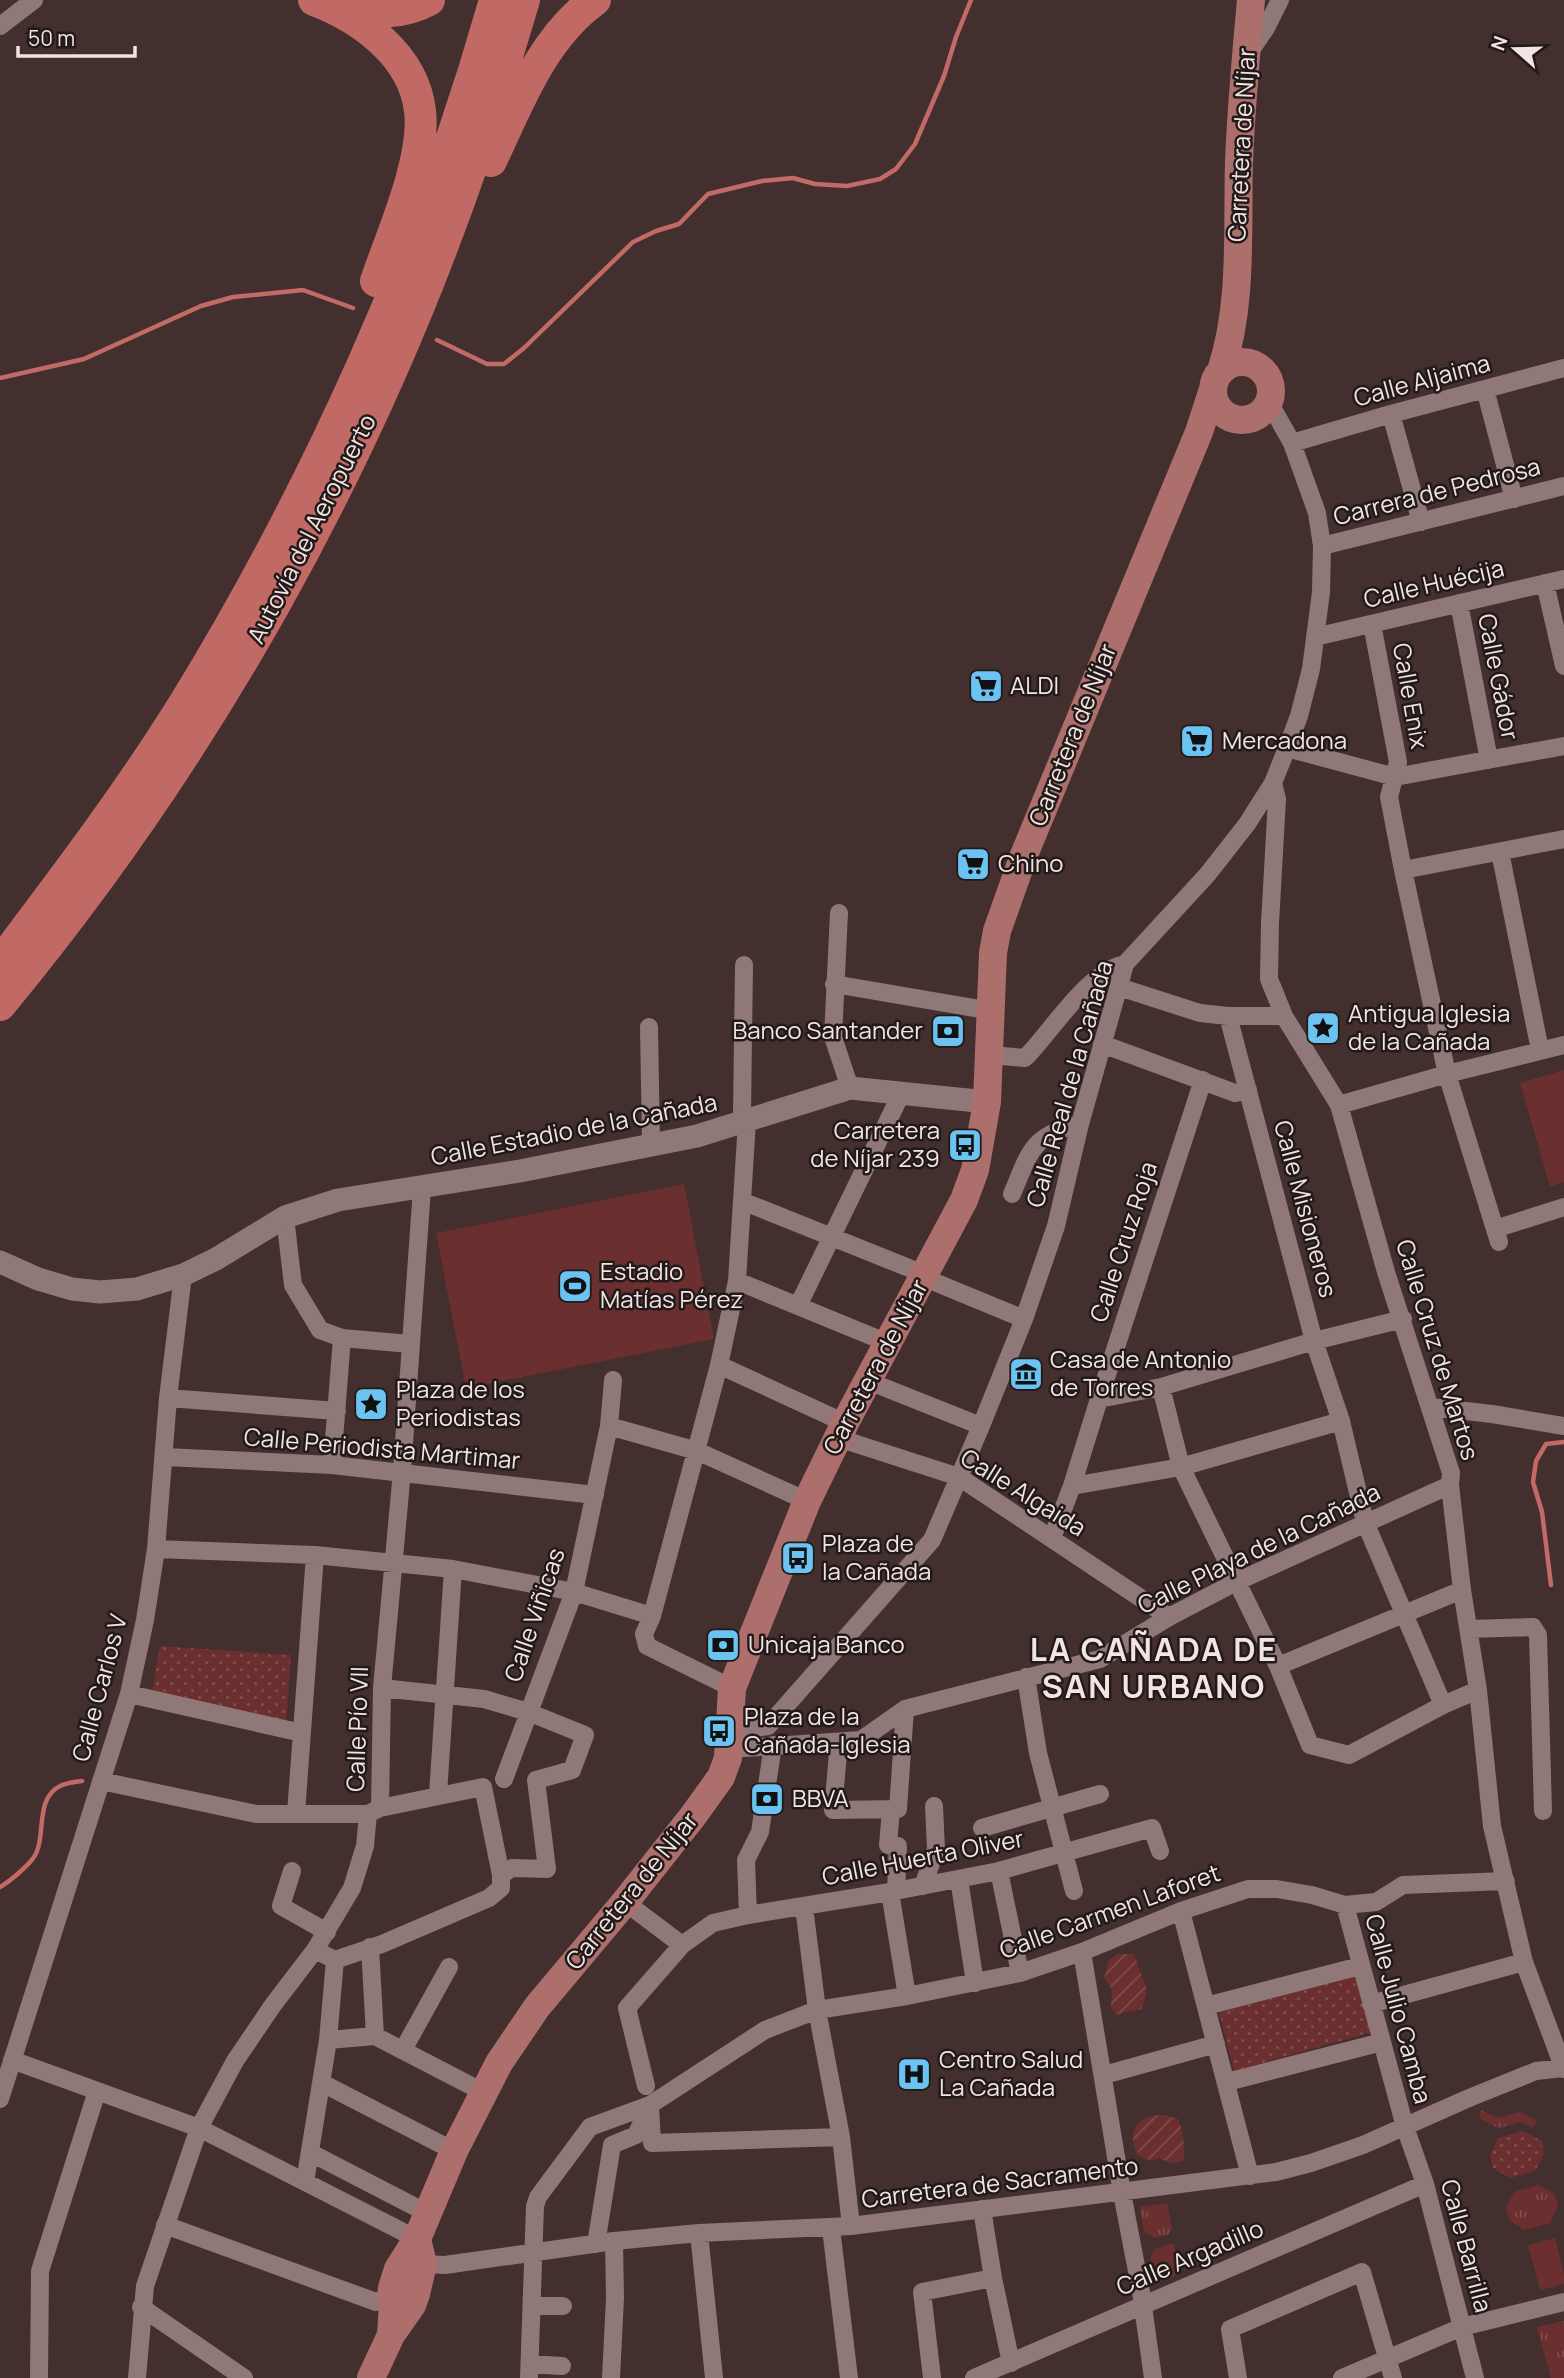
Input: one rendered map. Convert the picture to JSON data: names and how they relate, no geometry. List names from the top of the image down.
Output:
{
  "streets": {
    "highway": ["Autovía del Aeropuerto"],
    "main road": ["Carretera de Níjar"],
    "street": [
      "Calle Aljaima",
      "Carrera de Pedrosa",
      "Calle Huécija",
      "Calle Gádor",
      "Calle Enix",
      "Calle Real de la Cañada",
      "Calle Estadio de la Cañada",
      "Calle Misioneros",
      "Calle Cruz Roja",
      "Calle Cruz de Martos",
      "Calle Periodista Martimar",
      "Calle Algaida",
      "Calle Playa de la Cañada",
      "Calle Viñicas",
      "Calle Carlos V",
      "Calle Pío VII",
      "Calle Huerta Oliver",
      "Calle Carmen Laforet",
      "Calle Julio Camba",
      "Carretera de Sacramento",
      "Calle Barrilla",
      "Calle Argadillo"
    ]
  },
  "crossings": [
    ["Carretera de Níjar", "Calle Real de la Cañada"],
    ["Carretera de Níjar", "Calle Estadio de la Cañada"],
    ["Carretera de Níjar", "Calle Algaida"],
    ["Carretera de Níjar", "Calle Playa de la Cañada"],
    ["Carretera de Níjar", "Carretera de Sacramento"],
    ["Calle Aljaima", "Calle Real de la Cañada"],
    ["Carrera de Pedrosa", "Calle Real de la Cañada"],
    ["Calle Huécija", "Calle Gádor"],
    ["Calle Huécija", "Calle Enix"],
    ["Calle Huécija", "Calle Real de la Cañada"],
    ["Calle Real de la Cañada", "Calle Cruz de Martos"],
    ["Calle Real de la Cañada", "Calle Algaida"],
    ["Calle Real de la Cañada", "Calle Playa de la Cañada"],
    ["Calle Estadio de la Cañada", "Calle Carlos V"],
    ["Calle Estadio de la Cañada", "Calle Pío VII"],
    ["Calle Misioneros", "Calle Playa de la Cañada"],
    ["Calle Cruz Roja", "Calle Algaida"],
    ["Calle Cruz de Martos", "Calle Playa de la Cañada"],
    ["Calle Cruz de Martos", "Calle Carmen Laforet"],
    ["Calle Cruz de Martos", "Carretera de Sacramento"],
    ["Calle Periodista Martimar", "Calle Viñicas"],
    ["Calle Periodista Martimar", "Calle Carlos V"],
    ["Calle Periodista Martimar", "Calle Pío VII"],
    ["Calle Algaida", "Calle Playa de la Cañada"],
    ["Calle Carmen Laforet", "Calle Julio Camba"],
    ["Calle Carmen Laforet", "Carretera de Sacramento"],
    ["Calle Julio Camba", "Carretera de Sacramento"],
    ["Calle Julio Camba", "Calle Barrilla"],
    ["Carretera de Sacramento", "Calle Barrilla"],
    ["Calle Barrilla", "Calle Argadillo"]
  ],
  "districts": ["LA CAÑADA DE SAN URBANO"],
  "places": {
    "supermarket": ["ALDI", "Mercadona", "Chino"],
    "place": ["Antigua Iglesia de la Cañada", "Plaza de los Periodistas"],
    "bank": ["Banco Santander", "Unicaja Banco", "BBVA"],
    "bus stop": ["Carretera de Níjar 239", "Plaza de la Cañada", "Plaza de la Cañada-Iglesia"],
    "sports": ["Estadio Matías Pérez"],
    "museum": ["Casa de Antonio de Torres"],
    "hospital": ["Centro Salud La Cañada"]
  },
  "scale_bar": "50 m",
  "north": "left"
}
